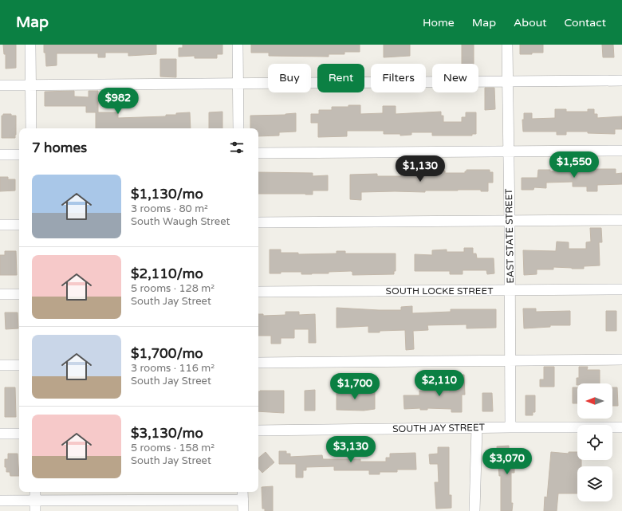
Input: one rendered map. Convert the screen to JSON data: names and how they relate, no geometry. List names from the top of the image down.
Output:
{
  "streets": {
    "street": ["EAST STATE STREET", "SOUTH LOCKE STREET", "SOUTH JAY STREET"]
  },
  "crossings": [
    ["EAST STATE STREET", "SOUTH LOCKE STREET"],
    ["EAST STATE STREET", "SOUTH JAY STREET"]
  ],
  "north": "left",
  "page": {
    "header": "Map",
    "nav": [
      "Home",
      "Map",
      "About",
      "Contact"
    ],
    "chip": [
      "Buy",
      "Rent",
      "Filters",
      "New"
    ],
    "price": [
      "$982",
      "$1,550",
      "$1,130",
      "$2,110",
      "$1,700",
      "$3,130",
      "$3,070"
    ],
    "heading": "7 homes",
    "list": [
      {
        "name": "$1,130/mo",
        "note": "3 rooms · 80 m² · South Waugh Street"
      },
      {
        "name": "$2,110/mo",
        "note": "5 rooms · 128 m² · South Jay Street"
      },
      {
        "name": "$1,700/mo",
        "note": "3 rooms · 116 m² · South Jay Street"
      },
      {
        "name": "$3,130/mo",
        "note": "5 rooms · 158 m² · South Jay Street"
      }
    ]
  }
}
